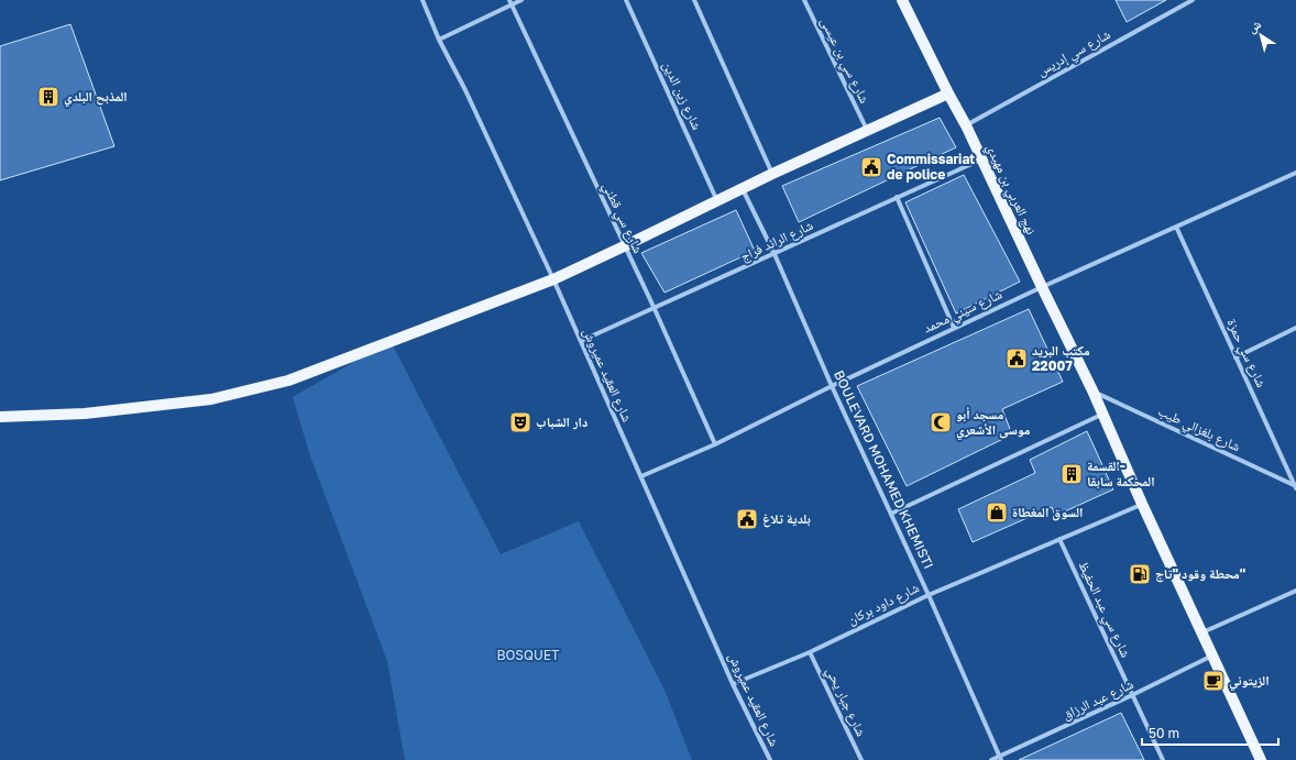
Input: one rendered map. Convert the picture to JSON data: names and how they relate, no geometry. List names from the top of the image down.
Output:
{
  "streets": {
    "main road": ["نهج العربي بن مهيدي"],
    "street": [
      "شارع سي إدريس",
      "شارع سي بن عيسى",
      "شارع زين الدين",
      "شارع سي قطني",
      "شارع الرائد فراج",
      "شارع سيني محمد",
      "شارع سي حمزة",
      "شارع العقيد عميروش",
      "شارع بلغزالي طيب",
      "BOULEVARD MOHAMED KHEMISTI",
      "شارع داود بركان",
      "شارع سي عبد الحفيظ",
      "شارع عبد الرزاق",
      "شارع جبار يحي"
    ]
  },
  "crossings": [
    ["شارع سي إدريس", "نهج العربي بن مهيدي"],
    ["نهج العربي بن مهيدي", "شارع الرائد فراج"],
    ["نهج العربي بن مهيدي", "شارع سيني محمد"],
    ["نهج العربي بن مهيدي", "شارع بلغزالي طيب"],
    ["نهج العربي بن مهيدي", "شارع داود بركان"],
    ["نهج العربي بن مهيدي", "شارع عبد الرزاق"],
    ["شارع سي قطني", "شارع الرائد فراج"],
    ["شارع سي قطني", "شارع سيني محمد"],
    ["شارع الرائد فراج", "شارع العقيد عميروش"],
    ["شارع الرائد فراج", "BOULEVARD MOHAMED KHEMISTI"],
    ["شارع سيني محمد", "شارع سي حمزة"],
    ["شارع سيني محمد", "شارع العقيد عميروش"],
    ["شارع سيني محمد", "BOULEVARD MOHAMED KHEMISTI"],
    ["شارع سي حمزة", "شارع بلغزالي طيب"],
    ["شارع العقيد عميروش", "شارع داود بركان"],
    ["BOULEVARD MOHAMED KHEMISTI", "شارع داود بركان"],
    ["BOULEVARD MOHAMED KHEMISTI", "شارع عبد الرزاق"],
    ["شارع داود بركان", "شارع سي عبد الحفيظ"],
    ["شارع داود بركان", "شارع جبار يحي"],
    ["شارع سي عبد الحفيظ", "شارع عبد الرزاق"]
  ],
  "parks": ["BOSQUET"],
  "places": {
    "building": ["المذبح البلدي", "القسمة- المحكمة سابقا"],
    "public building": ["Commissariat de police", "مكتب البريد 22007", "بلدية تلاغ"],
    "theatre": ["دار الشباب"],
    "mosque": ["مسجد أبو موسى الأشعري"],
    "shop": ["السوق المغطاة"],
    "fuel station": ["محطة وقود \"تاج\""],
    "cafe": ["الزيتوني"]
  },
  "scale_bar": "50 m",
  "north": "top left"
}
